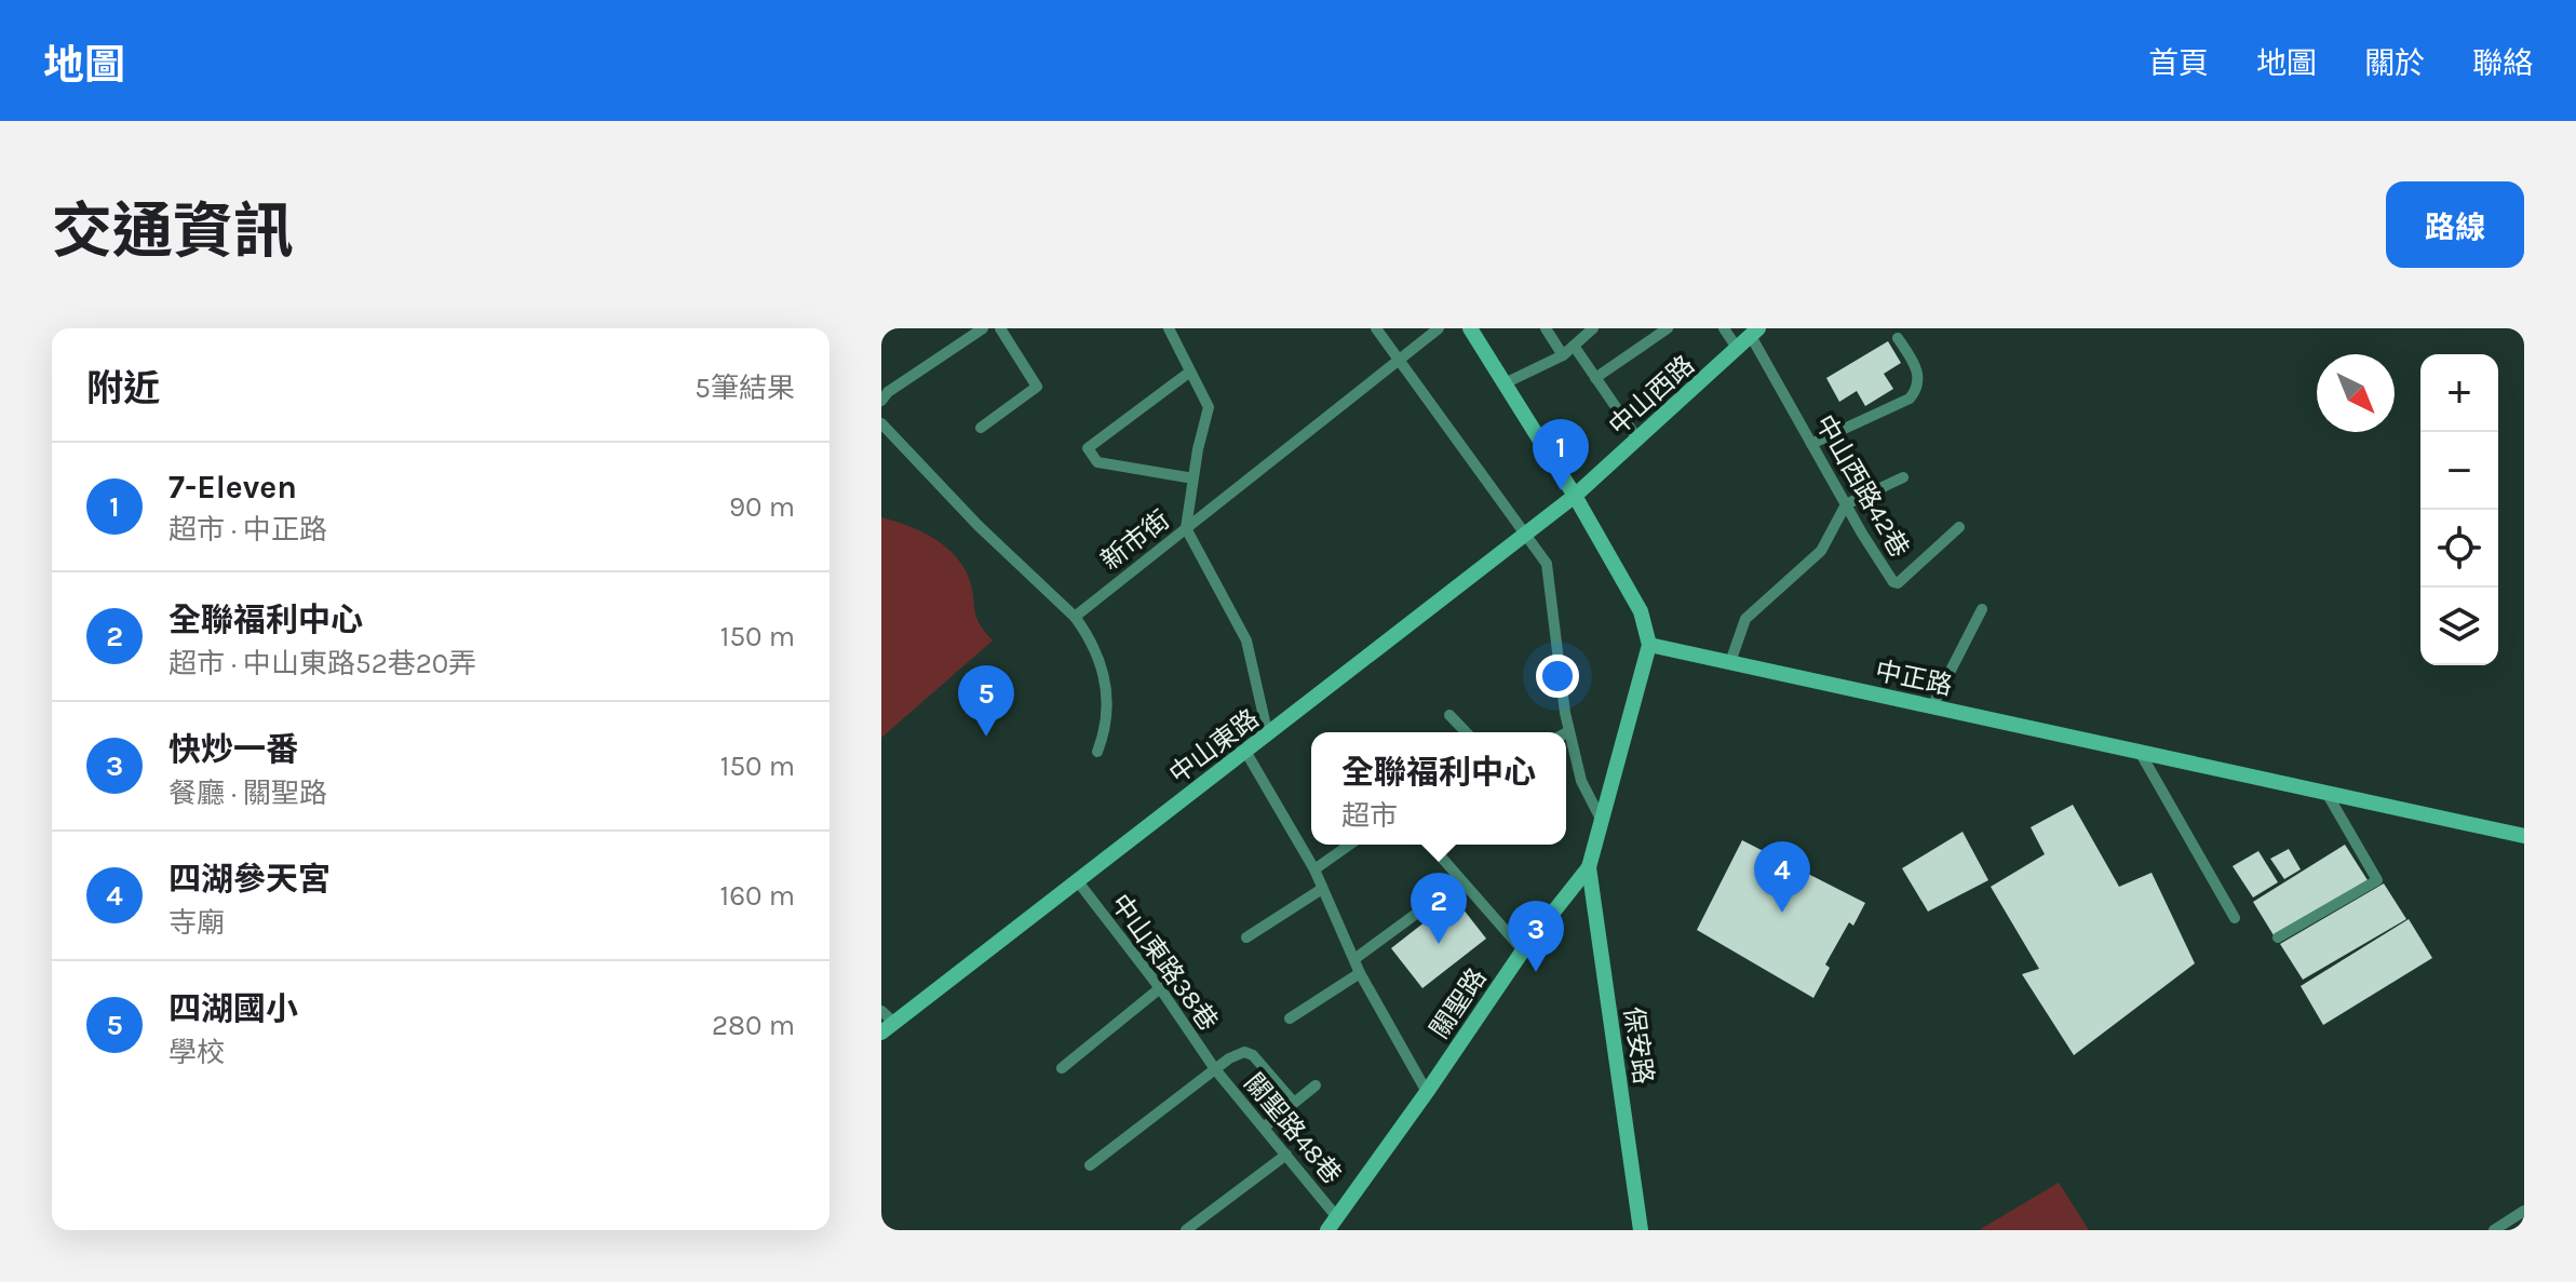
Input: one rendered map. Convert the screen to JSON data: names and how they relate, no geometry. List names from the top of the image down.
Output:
{
  "streets": {
    "main road": [
      "中山西路",
      "中正路",
      "中山東路",
      "關聖路",
      "保安路"
    ],
    "street": [
      "中山西路42巷",
      "新市街",
      "中山東路38巷",
      "關聖路48巷"
    ]
  },
  "crossings": [
    ["中山西路", "中山西路42巷"],
    ["中山西路", "中山東路"],
    ["中正路", "關聖路"],
    ["中山東路", "中山東路38巷"],
    ["中山東路38巷", "關聖路48巷"],
    ["關聖路", "保安路"],
    ["關聖路", "關聖路48巷"]
  ],
  "north": "bottom right",
  "page": {
    "header": "地圖",
    "nav": [
      "首頁",
      "地圖",
      "關於",
      "聯絡"
    ],
    "title": "交通資訊",
    "buttons": "路線",
    "heading": ["附近", "5筆結果"],
    "map_buttons": ["+", "−"],
    "pins": [
      "1",
      "5",
      "4",
      "2",
      "3"
    ],
    "list": [
      {
        "mark": "1",
        "name": "7-Eleven",
        "note": "超市 · 中正路",
        "value": "90 m"
      },
      {
        "mark": "2",
        "name": "全聯福利中心",
        "note": "超市 · 中山東路52巷20弄",
        "value": "150 m"
      },
      {
        "mark": "3",
        "name": "快炒一番",
        "note": "餐廳 · 關聖路",
        "value": "150 m"
      },
      {
        "mark": "4",
        "name": "四湖參天宮",
        "note": "寺廟",
        "value": "160 m"
      },
      {
        "mark": "5",
        "name": "四湖國小",
        "note": "學校",
        "value": "280 m"
      }
    ],
    "popup": ["全聯福利中心", "超市"]
  }
}
